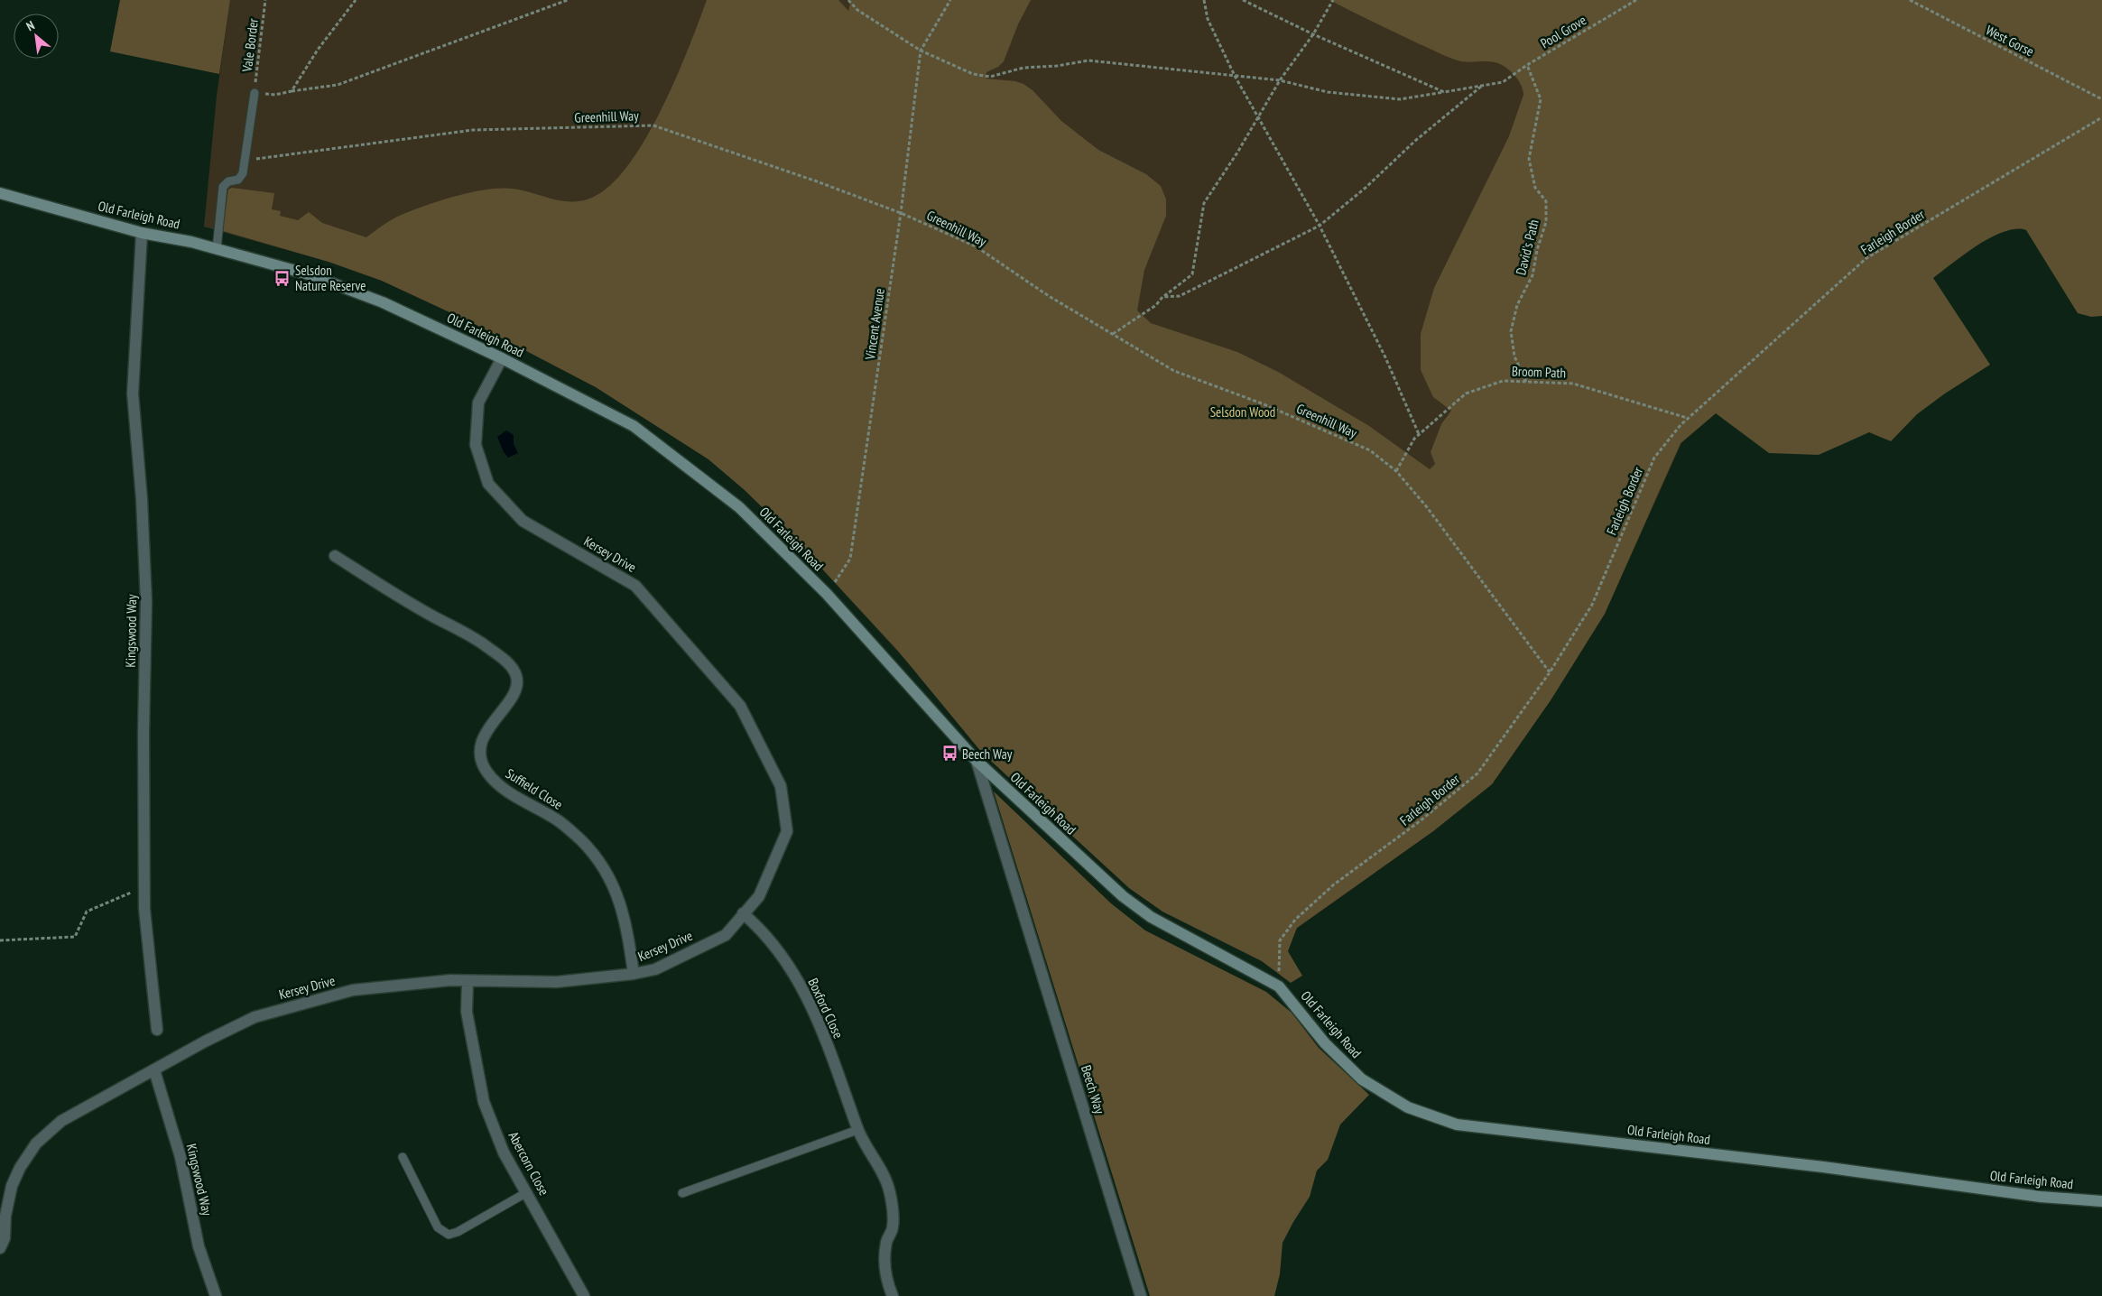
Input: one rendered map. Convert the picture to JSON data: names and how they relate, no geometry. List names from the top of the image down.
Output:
{
  "streets": {
    "street": [
      "Old Farleigh Road",
      "Kersey Drive",
      "Kingswood Way",
      "Suffield Close",
      "Boxford Close",
      "Beech Way",
      "Abercorn Close"
    ],
    "path": [
      "Pool Grove",
      "West Gorse",
      "Vale Border",
      "Greenhill Way",
      "Farleigh Border",
      "David's Path",
      "Vincent Avenue",
      "Broom Path"
    ]
  },
  "crossings": [
    ["Pool Grove", "David's Path"],
    ["Greenhill Way", "Farleigh Border"],
    ["Greenhill Way", "Vincent Avenue"],
    ["Greenhill Way", "Broom Path"],
    ["Old Farleigh Road", "Farleigh Border"],
    ["Old Farleigh Road", "Vincent Avenue"],
    ["Old Farleigh Road", "Kersey Drive"],
    ["Old Farleigh Road", "Kingswood Way"],
    ["Old Farleigh Road", "Beech Way"],
    ["Farleigh Border", "Broom Path"],
    ["David's Path", "Broom Path"],
    ["Kersey Drive", "Kingswood Way"],
    ["Kersey Drive", "Suffield Close"],
    ["Kersey Drive", "Boxford Close"],
    ["Kersey Drive", "Abercorn Close"]
  ],
  "parks": ["Selsdon Wood"],
  "places": {
    "bus stop": ["Selsdon Nature Reserve", "Beech Way"]
  },
  "north": "top left"
}
